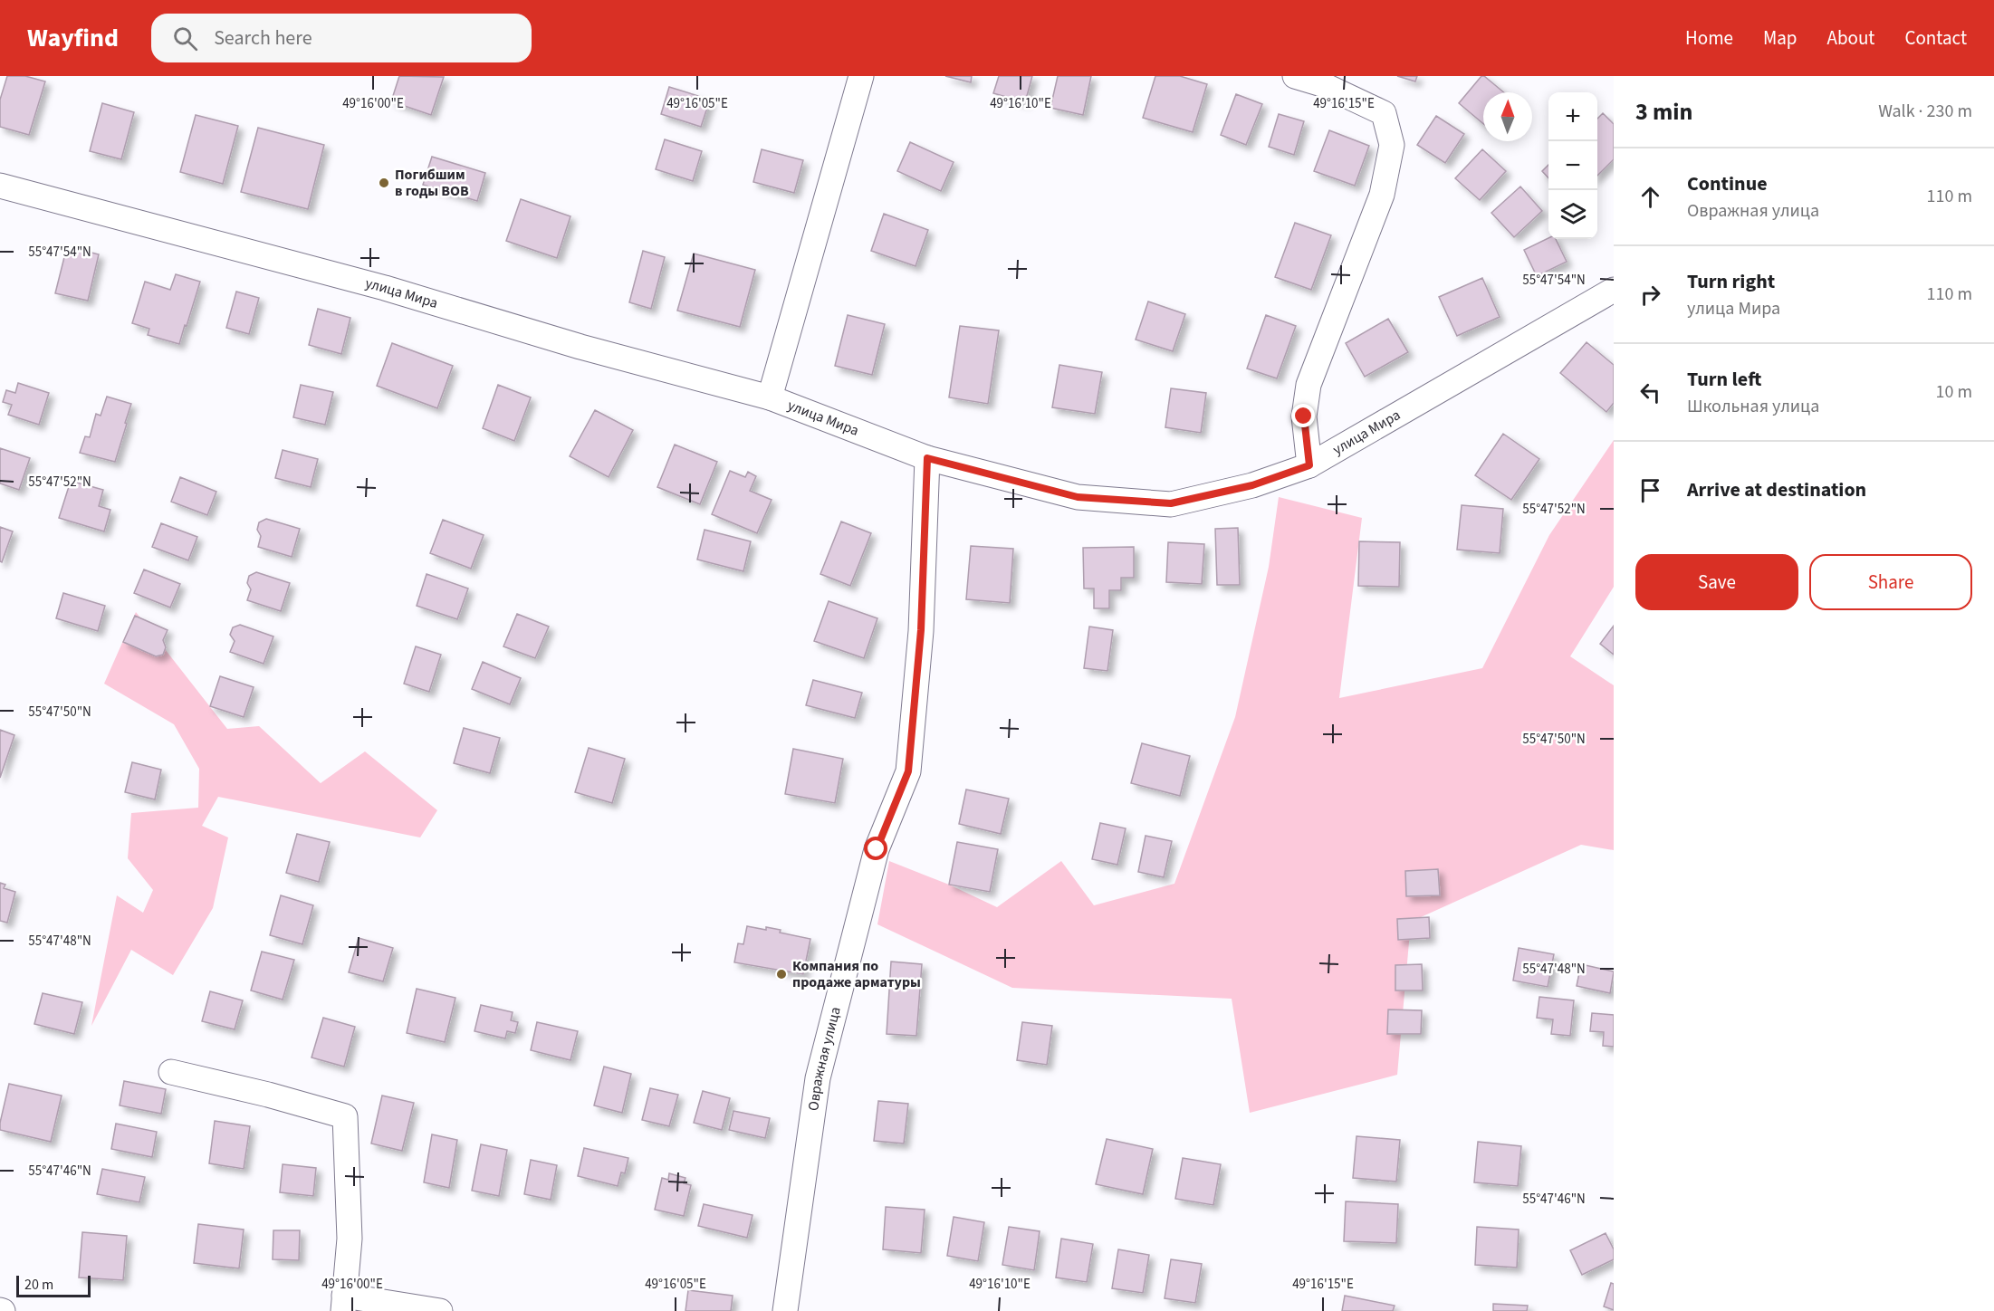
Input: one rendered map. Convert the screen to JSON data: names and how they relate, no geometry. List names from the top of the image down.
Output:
{
  "streets": {
    "street": ["улица Мира", "Овражная улица"]
  },
  "crossings": [
    ["улица Мира", "Овражная улица"]
  ],
  "places": ["Погибшим в годы ВОВ", "Компания по продаже арматуры"],
  "scale_bar": "20 m",
  "north": "top",
  "page": {
    "header": "Wayfind",
    "search": "Search here",
    "nav": [
      "Home",
      "Map",
      "About",
      "Contact"
    ],
    "heading": ["3 min", "Walk · 230 m"],
    "map_buttons": ["+", "−"],
    "list": [
      ["Continue", "Овражная улица", "110 m"],
      ["Turn right", "улица Мира", "110 m"],
      ["Turn left", "Школьная улица", "10 m"],
      "Arrive at destination"
    ],
    "buttons": ["Save", "Share"],
    "scale": "20 m"
  },
  "coordinates": [
    "49°16'00\"E",
    "49°16'05\"E",
    "49°16'10\"E",
    "49°16'15\"E",
    "55°47'54\"N",
    "55°47'52\"N",
    "55°47'50\"N",
    "55°47'48\"N",
    "55°47'46\"N"
  ]
}
